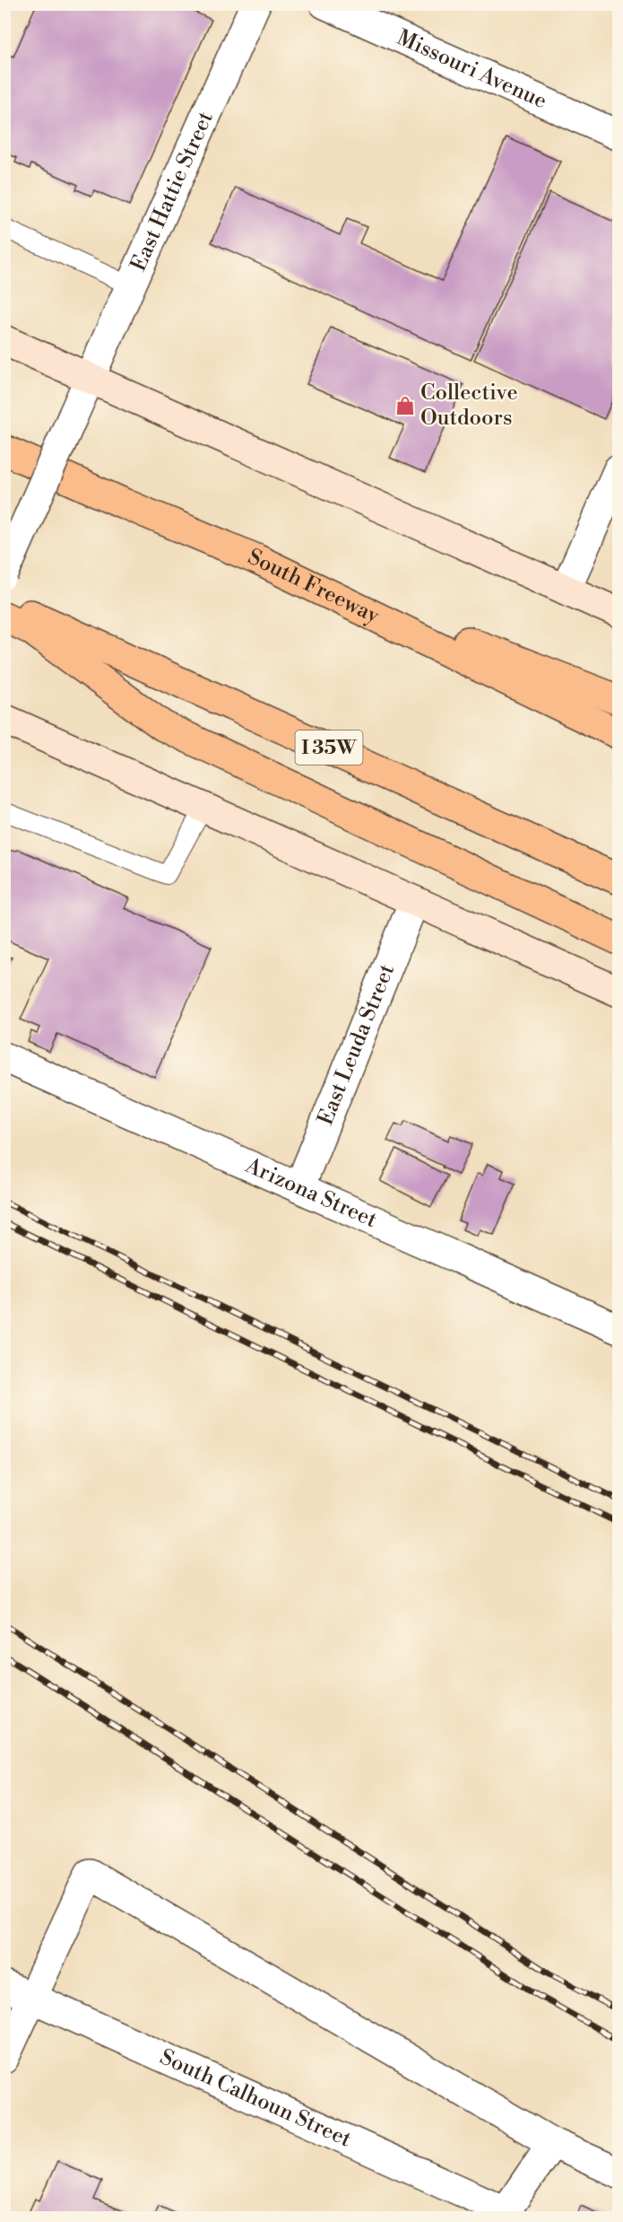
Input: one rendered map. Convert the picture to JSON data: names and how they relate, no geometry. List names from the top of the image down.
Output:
{
  "streets": {
    "highway": ["South Freeway", "I 35W"],
    "street": [
      "Missouri Avenue",
      "East Hattie Street",
      "East Leuda Street",
      "Arizona Street",
      "South Calhoun Street"
    ]
  },
  "crossings": [
    ["East Leuda Street", "Arizona Street"]
  ],
  "places": {
    "shop": ["Collective Outdoors"]
  }
}
